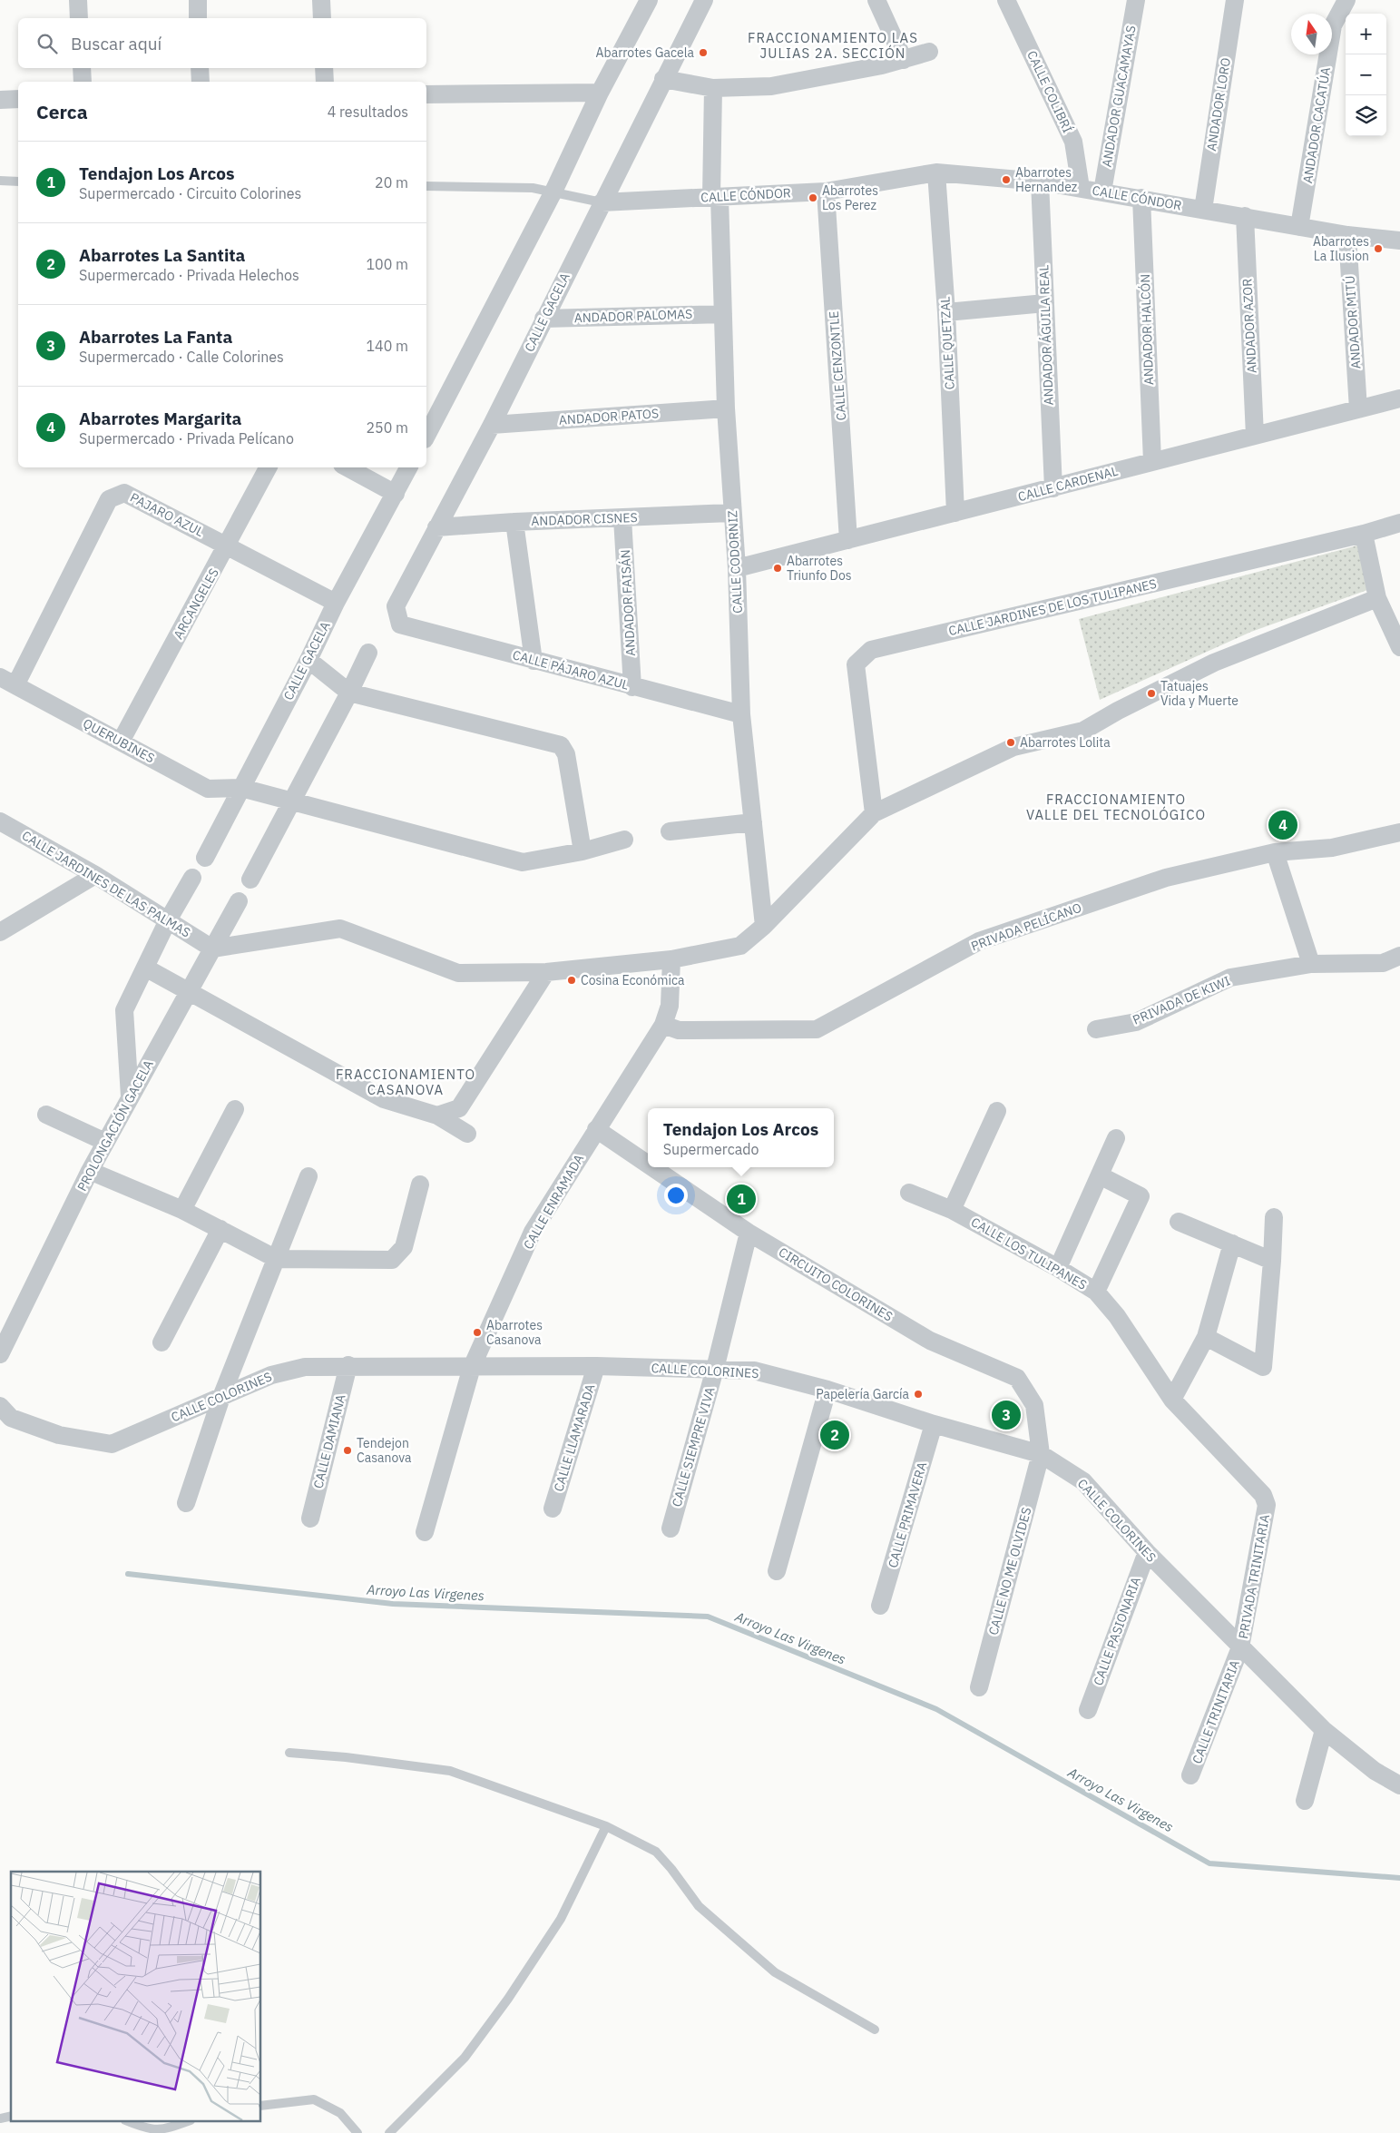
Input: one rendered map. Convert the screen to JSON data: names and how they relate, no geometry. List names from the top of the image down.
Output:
{
  "streets": {
    "street": [
      "CALLE COLIBRÍ",
      "ANDADOR GUACAMAYAS",
      "ANDADOR LORO",
      "ANDADOR CACATÚA",
      "CALLE CÓNDOR",
      "CALLE GACELA",
      "ANDADOR PALOMAS",
      "ANDADOR MITÚ",
      "ANDADOR AZOR",
      "ANDADOR HALCÓN",
      "ANDADOR ÁGUILA REAL",
      "CALLE QUETZAL",
      "CALLE CENZONTLE",
      "ANDADOR PATOS",
      "CALLE CARDENAL",
      "PAJARO AZUL",
      "ANDADOR CISNES",
      "CALLE CODORNIZ",
      "ANDADOR FAISÁN",
      "ARCANGELES",
      "CALLE JARDINES DE LOS TULIPANES",
      "CALLE PÁJARO AZUL",
      "QUERUBINES",
      "CALLE JARDINES DE LAS PALMAS",
      "PRIVADA PELÍCANO",
      "PRIVADA DE KIWI",
      "PROLONGACIÓN GACELA",
      "CALLE ENRAMADA",
      "CALLE LOS TULIPANES",
      "CIRCUITO COLORINES",
      "CALLE COLORINES",
      "CALLE LLAMARADA",
      "CALLE DAMIANA",
      "CALLE SIEMPRE VIVA",
      "CALLE PRIMAVERA",
      "CALLE NO ME OLVIDES",
      "PRIVADA TRINITARIA",
      "CALLE PASIONARIA",
      "CALLE TRINITARIA"
    ]
  },
  "crossings": [
    ["CALLE COLIBRÍ", "CALLE CÓNDOR"],
    ["ANDADOR GUACAMAYAS", "CALLE CÓNDOR"],
    ["ANDADOR LORO", "CALLE CÓNDOR"],
    ["ANDADOR CACATÚA", "CALLE CÓNDOR"],
    ["CALLE CÓNDOR", "CALLE GACELA"],
    ["CALLE CÓNDOR", "ANDADOR MITÚ"],
    ["CALLE CÓNDOR", "ANDADOR AZOR"],
    ["CALLE CÓNDOR", "ANDADOR HALCÓN"],
    ["CALLE CÓNDOR", "ANDADOR ÁGUILA REAL"],
    ["CALLE CÓNDOR", "CALLE QUETZAL"],
    ["CALLE CÓNDOR", "CALLE CENZONTLE"],
    ["CALLE CÓNDOR", "CALLE CODORNIZ"],
    ["CALLE GACELA", "ANDADOR PALOMAS"],
    ["CALLE GACELA", "ANDADOR PATOS"],
    ["CALLE GACELA", "PAJARO AZUL"],
    ["CALLE GACELA", "ANDADOR CISNES"],
    ["CALLE GACELA", "CALLE PÁJARO AZUL"],
    ["CALLE GACELA", "QUERUBINES"],
    ["ANDADOR PALOMAS", "CALLE CODORNIZ"],
    ["ANDADOR MITÚ", "CALLE CARDENAL"],
    ["ANDADOR AZOR", "CALLE CARDENAL"],
    ["ANDADOR HALCÓN", "CALLE CARDENAL"],
    ["ANDADOR ÁGUILA REAL", "CALLE CARDENAL"],
    ["CALLE QUETZAL", "CALLE CARDENAL"],
    ["CALLE CENZONTLE", "CALLE CARDENAL"],
    ["ANDADOR PATOS", "CALLE CODORNIZ"],
    ["CALLE CARDENAL", "CALLE CODORNIZ"],
    ["PAJARO AZUL", "ARCANGELES"],
    ["PAJARO AZUL", "QUERUBINES"],
    ["ANDADOR CISNES", "CALLE CODORNIZ"],
    ["ANDADOR CISNES", "ANDADOR FAISÁN"],
    ["CALLE CODORNIZ", "CALLE PÁJARO AZUL"],
    ["ANDADOR FAISÁN", "CALLE PÁJARO AZUL"],
    ["ARCANGELES", "QUERUBINES"],
    ["CALLE JARDINES DE LAS PALMAS", "PROLONGACIÓN GACELA"],
    ["PRIVADA PELÍCANO", "CALLE ENRAMADA"],
    ["CALLE ENRAMADA", "CIRCUITO COLORINES"],
    ["CALLE ENRAMADA", "CALLE COLORINES"],
    ["CALLE LOS TULIPANES", "PRIVADA TRINITARIA"],
    ["CIRCUITO COLORINES", "CALLE COLORINES"],
    ["CIRCUITO COLORINES", "CALLE SIEMPRE VIVA"],
    ["CIRCUITO COLORINES", "CALLE NO ME OLVIDES"],
    ["CALLE COLORINES", "CALLE LLAMARADA"],
    ["CALLE COLORINES", "CALLE DAMIANA"],
    ["CALLE COLORINES", "CALLE SIEMPRE VIVA"],
    ["CALLE COLORINES", "CALLE PRIMAVERA"],
    ["CALLE COLORINES", "CALLE NO ME OLVIDES"],
    ["CALLE COLORINES", "PRIVADA TRINITARIA"],
    ["CALLE COLORINES", "CALLE PASIONARIA"],
    ["CALLE COLORINES", "CALLE TRINITARIA"],
    ["PRIVADA TRINITARIA", "CALLE TRINITARIA"]
  ],
  "districts": ["FRACCIONAMIENTO LAS JULIAS 2A. SECCIÓN", "FRACCIONAMIENTO VALLE DEL TECNOLÓGICO", "FRACCIONAMIENTO CASANOVA"],
  "water": ["Arroyo Las Virgenes"],
  "places": [
    "Abarrotes Gacela",
    "Abarrotes Hernandez",
    "Abarrotes Los Perez",
    "Abarrotes La Ilusion",
    "Abarrotes Triunfo Dos",
    "Tatuajes Vida y Muerte",
    "Abarrotes Lolita",
    "Cosina Económica",
    "Abarrotes Casanova",
    "Papelería García",
    "Tendejon Casanova"
  ],
  "north": "top",
  "page": {
    "map_buttons": ["+", "−"],
    "search": "Buscar aquí",
    "heading": ["Cerca", "4 resultados"],
    "list": [
      {
        "mark": "1",
        "name": "Tendajon Los Arcos",
        "note": "Supermercado · Circuito Colorines",
        "value": "20 m"
      },
      {
        "mark": "2",
        "name": "Abarrotes La Santita",
        "note": "Supermercado · Privada Helechos",
        "value": "100 m"
      },
      {
        "mark": "3",
        "name": "Abarrotes La Fanta",
        "note": "Supermercado · Calle Colorines",
        "value": "140 m"
      },
      {
        "mark": "4",
        "name": "Abarrotes Margarita",
        "note": "Supermercado · Privada Pelícano",
        "value": "250 m"
      }
    ],
    "pins": [
      "4",
      "1",
      "3",
      "2"
    ],
    "popup": ["Tendajon Los Arcos", "Supermercado"]
  }
}
